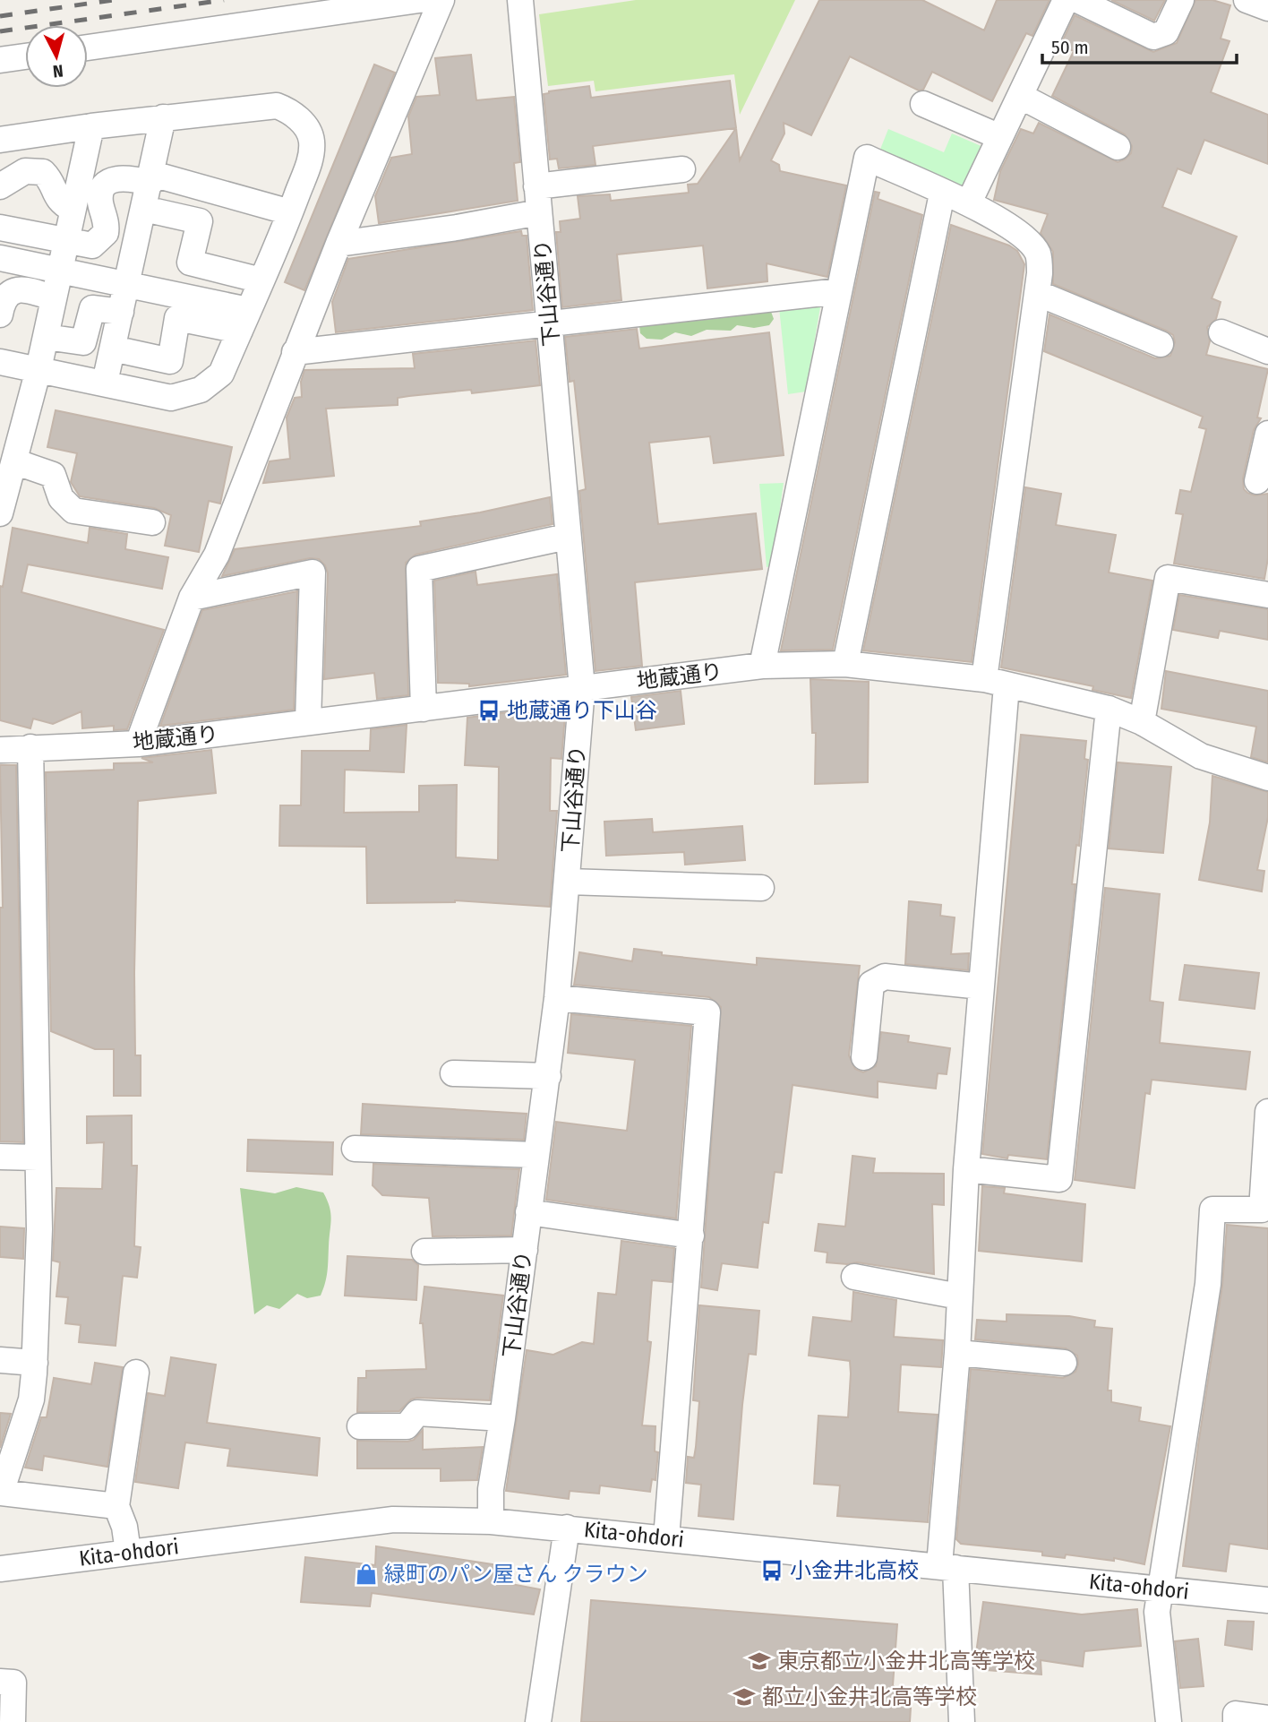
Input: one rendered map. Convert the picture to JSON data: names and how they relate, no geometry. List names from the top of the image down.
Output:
{
  "streets": {
    "street": ["下山谷通り", "地蔵通り", "Kita-ohdori"]
  },
  "crossings": [
    ["下山谷通り", "地蔵通り"],
    ["下山谷通り", "Kita-ohdori"]
  ],
  "places": {
    "bus stop": ["地蔵通り下山谷", "小金井北高校"],
    "shop": ["緑町のパン屋さん クラウン"],
    "school or university": ["東京都立小金井北高等学校", "都立小金井北高等学校"]
  },
  "scale_bar": "50 m",
  "north": "bottom"
}
